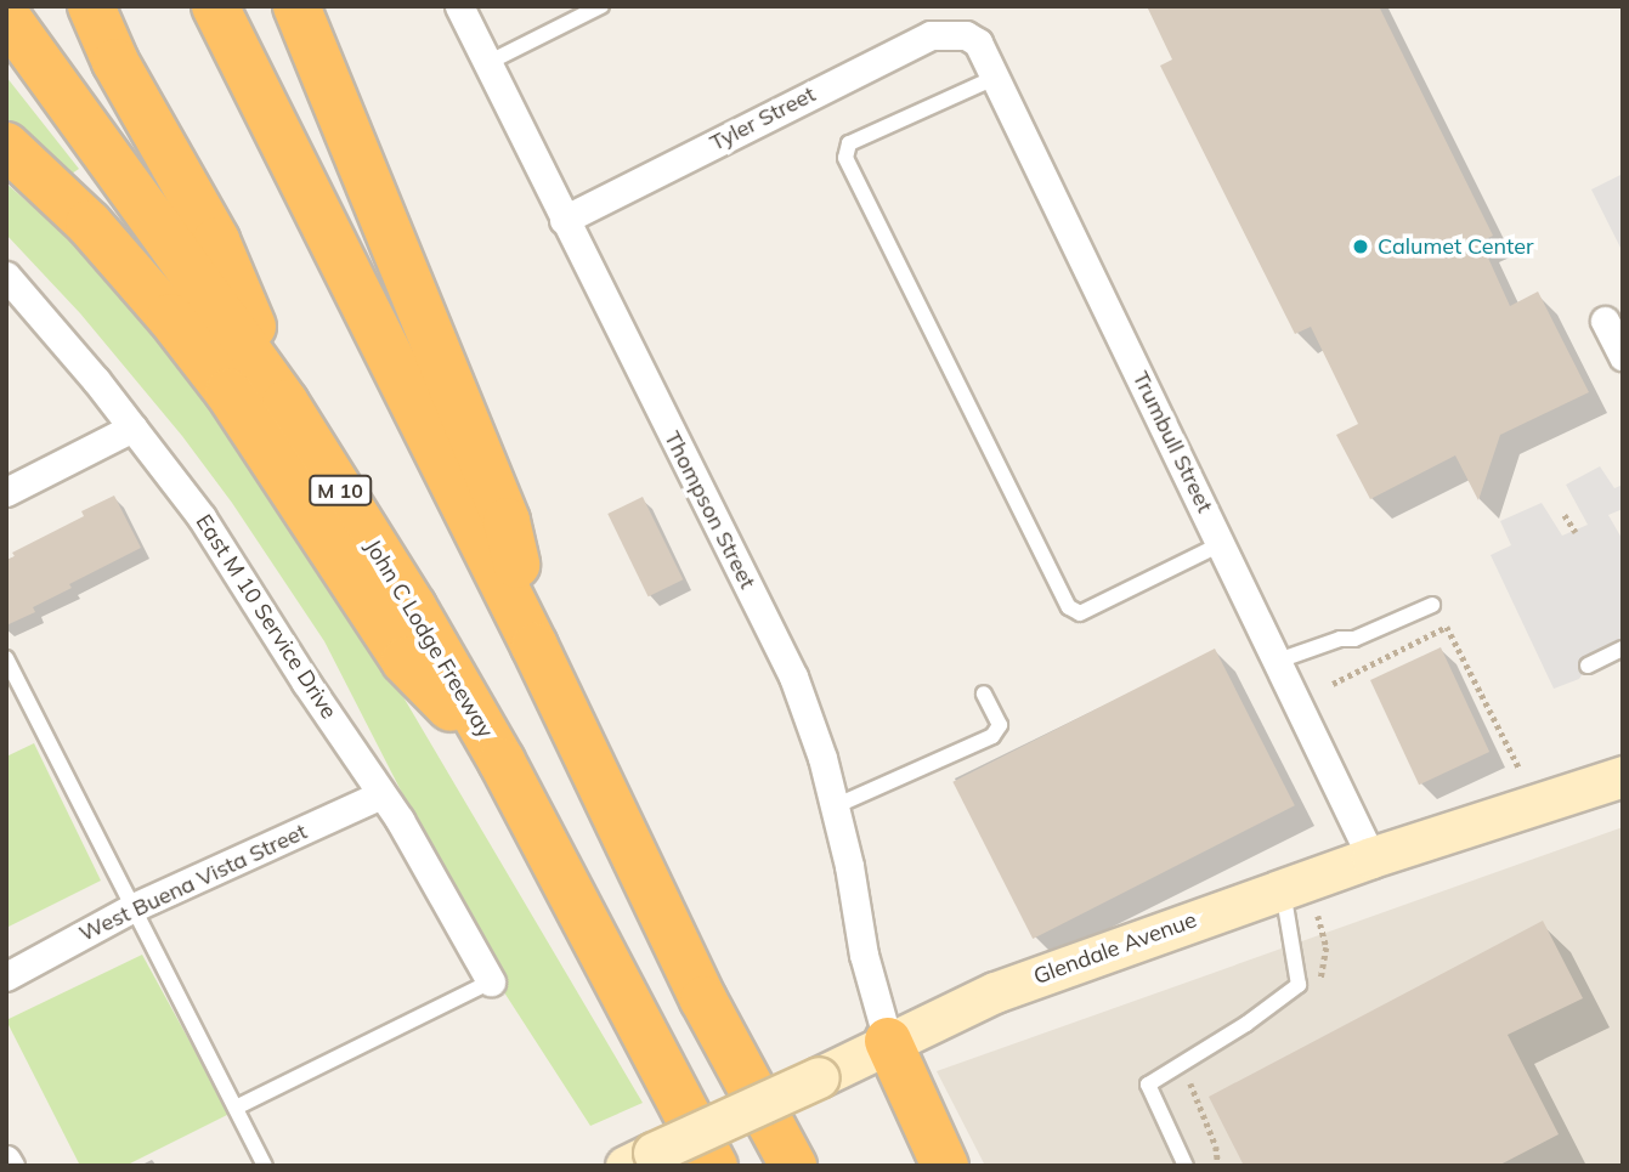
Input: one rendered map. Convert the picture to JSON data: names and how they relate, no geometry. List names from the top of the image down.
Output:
{
  "streets": {
    "highway": ["M 10", "John C Lodge Freeway"],
    "street": [
      "Tyler Street",
      "Trumbull Street",
      "Thompson Street",
      "East M 10 Service Drive",
      "West Buena Vista Street",
      "Glendale Avenue"
    ]
  },
  "crossings": [
    ["Tyler Street", "Trumbull Street"],
    ["Tyler Street", "Thompson Street"],
    ["Trumbull Street", "Glendale Avenue"],
    ["Thompson Street", "Glendale Avenue"],
    ["East M 10 Service Drive", "West Buena Vista Street"]
  ],
  "places": ["Calumet Center"]
}
